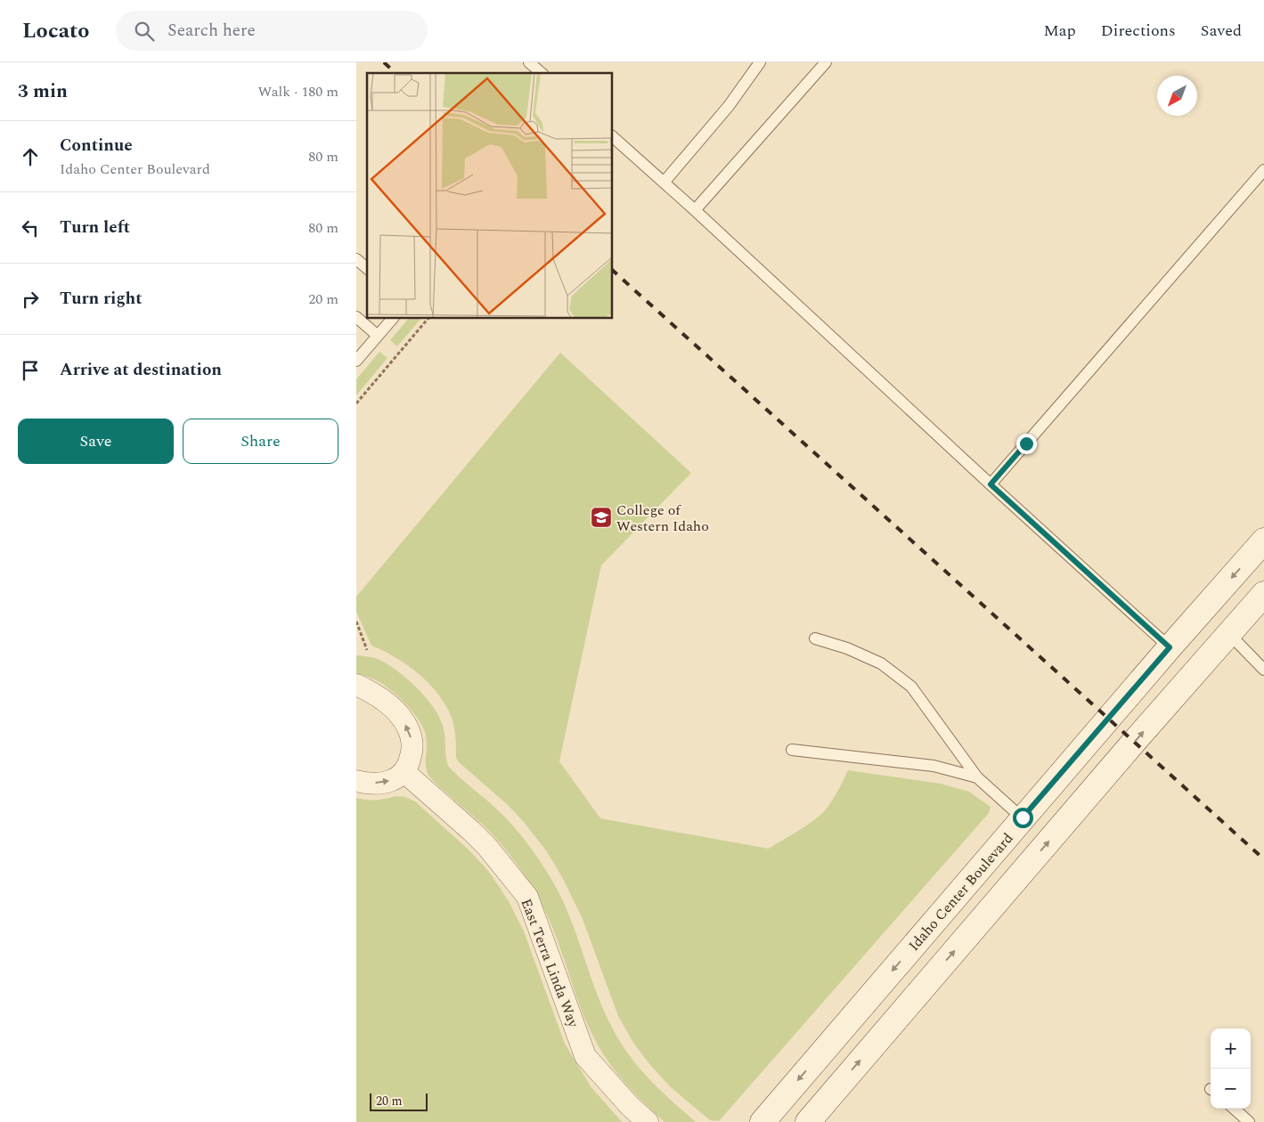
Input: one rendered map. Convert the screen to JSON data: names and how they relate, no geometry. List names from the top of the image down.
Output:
{
  "streets": {
    "main road": ["Idaho Center Boulevard"],
    "street": ["East Terra Linda Way"]
  },
  "places": {
    "school or university": ["College of Western Idaho"]
  },
  "scale_bar": "20 m",
  "north": "bottom left",
  "page": {
    "header": "Locato",
    "search": "Search here",
    "nav": ["Map", "Directions", "Saved"],
    "heading": ["3 min", "Walk · 180 m"],
    "list": [
      ["Continue", "Idaho Center Boulevard", "80 m"],
      ["Turn left", "80 m"],
      ["Turn right", "20 m"],
      "Arrive at destination"
    ],
    "buttons": ["Save", "Share"],
    "map_buttons": ["+", "−"],
    "scale": "20 m"
  }
}
